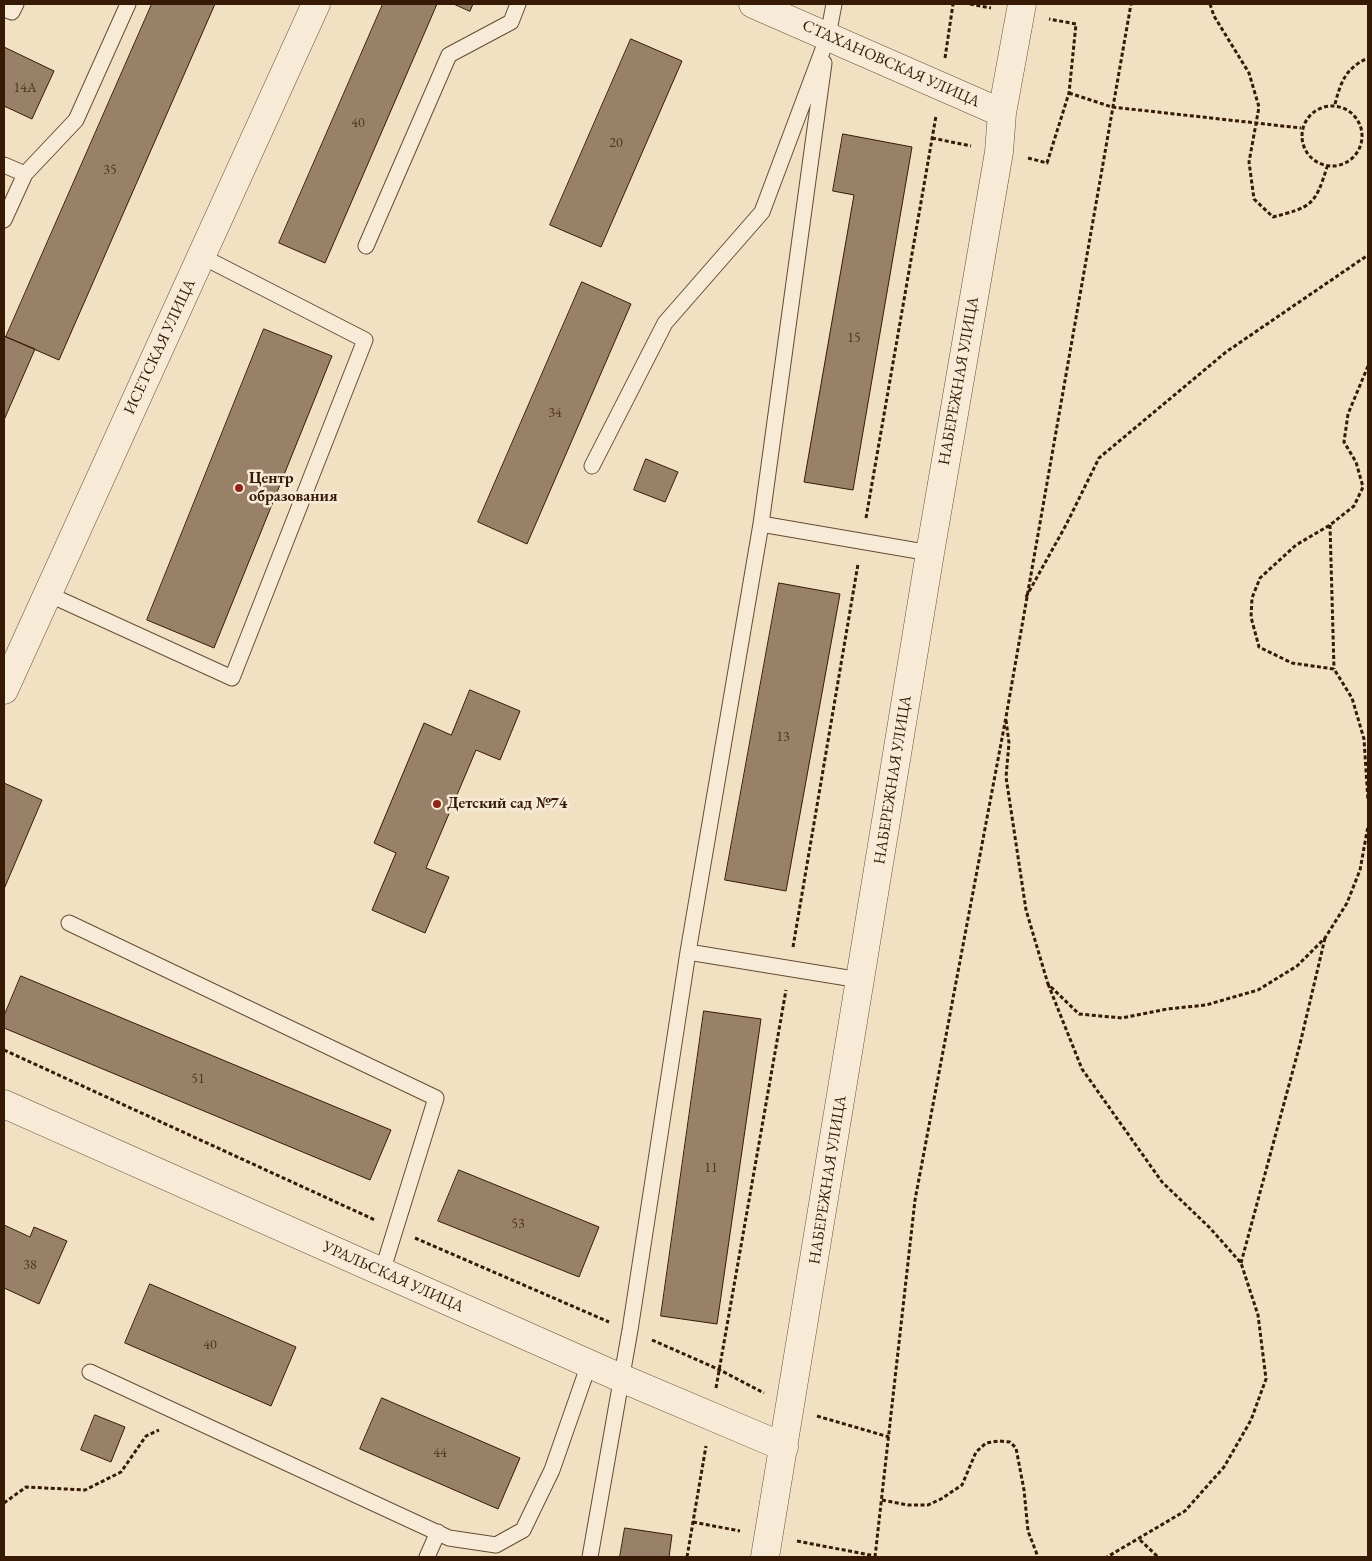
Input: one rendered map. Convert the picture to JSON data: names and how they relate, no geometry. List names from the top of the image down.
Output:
{
  "streets": {
    "street": [
      "СТАХАНОВСКАЯ УЛИЦА",
      "ИСЕТСКАЯ УЛИЦА",
      "НАБЕРЕЖНАЯ УЛИЦА",
      "УРАЛЬСКАЯ УЛИЦА"
    ]
  },
  "crossings": [
    ["СТАХАНОВСКАЯ УЛИЦА", "НАБЕРЕЖНАЯ УЛИЦА"],
    ["НАБЕРЕЖНАЯ УЛИЦА", "УРАЛЬСКАЯ УЛИЦА"]
  ],
  "places": ["Центр образования", "Детский сад №74"],
  "house_numbers": [
    "14А",
    "40",
    "20",
    "35",
    "15",
    "34",
    "13",
    "51",
    "11",
    "53",
    "38",
    "40",
    "44"
  ]
}
